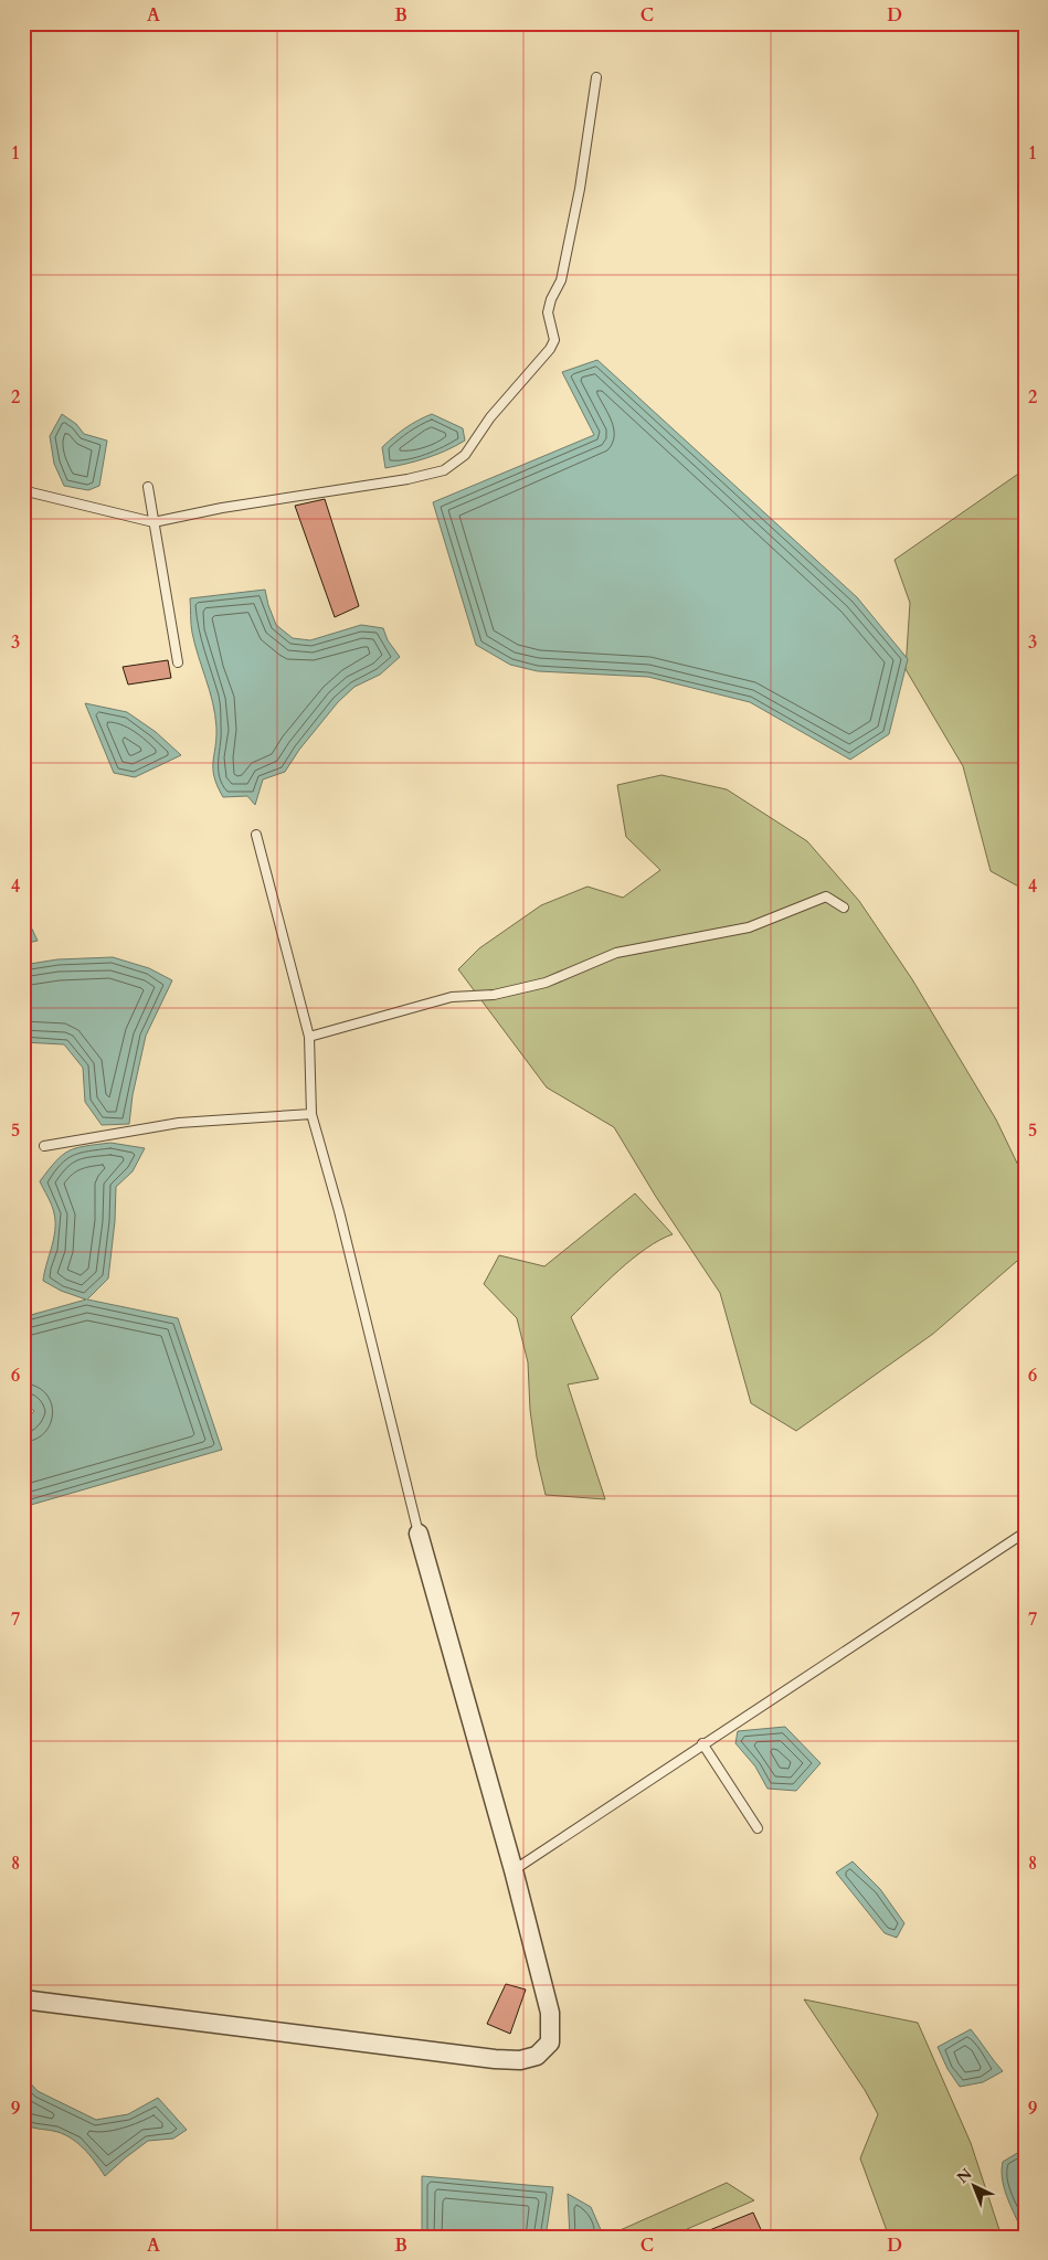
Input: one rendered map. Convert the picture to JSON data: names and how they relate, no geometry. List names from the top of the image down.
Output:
{
  "north": "top left",
  "grid": {
    "columns": [
      "A",
      "B",
      "C",
      "D"
    ],
    "rows": [
      "1",
      "2",
      "3",
      "4",
      "5",
      "6",
      "7",
      "8",
      "9"
    ]
  }
}
